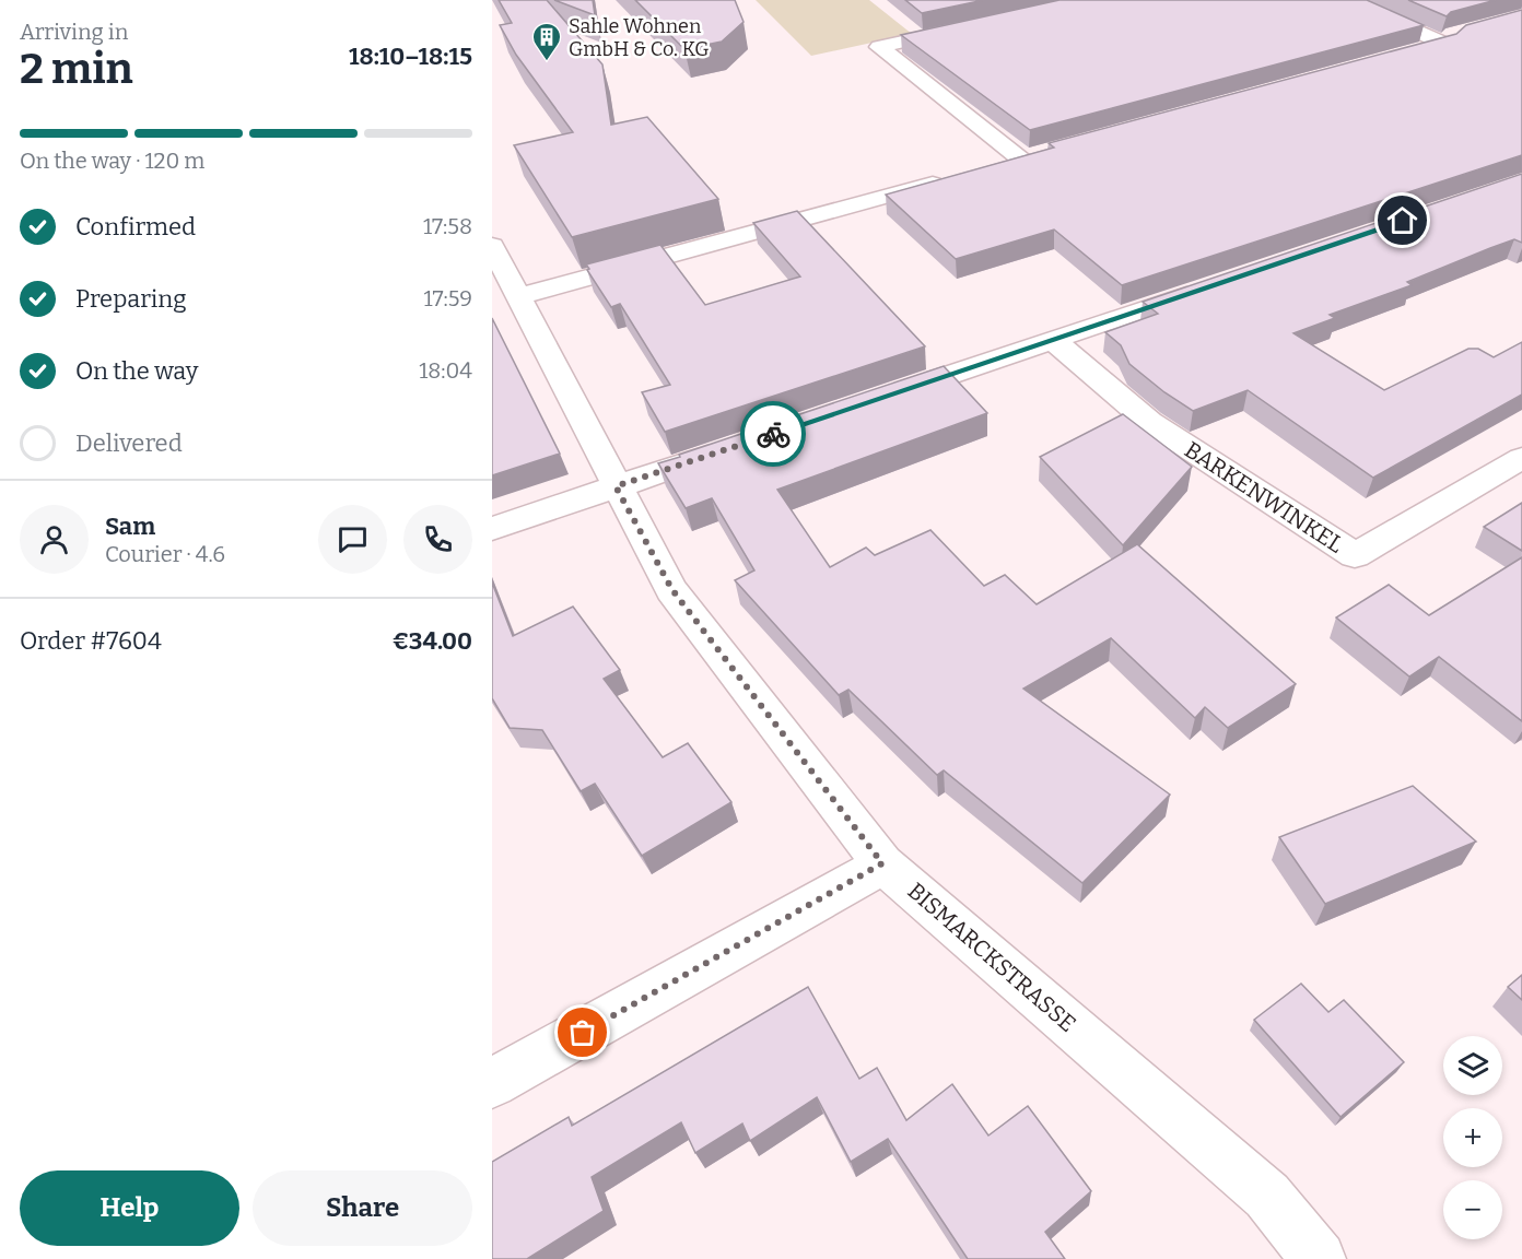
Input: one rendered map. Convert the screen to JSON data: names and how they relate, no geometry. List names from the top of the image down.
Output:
{
  "streets": {
    "street": ["BARKENWINKEL", "BISMARCKSTRASSE"]
  },
  "places": {
    "building": ["Sahle Wohnen GmbH & Co. KG"]
  },
  "page": {
    "heading": ["2 min", "Arriving in", "18:10–18:15"],
    "panel": [
      "Sam",
      "Courier · 4.6",
      "Order #7604",
      "€34.00"
    ],
    "bar": "On the way · 120 m",
    "list": [
      ["Confirmed", "17:58"],
      ["Preparing", "17:59"],
      ["On the way", "18:04"],
      "Delivered"
    ],
    "map_buttons": ["+", "−"],
    "buttons": ["Help", "Share"]
  }
}
